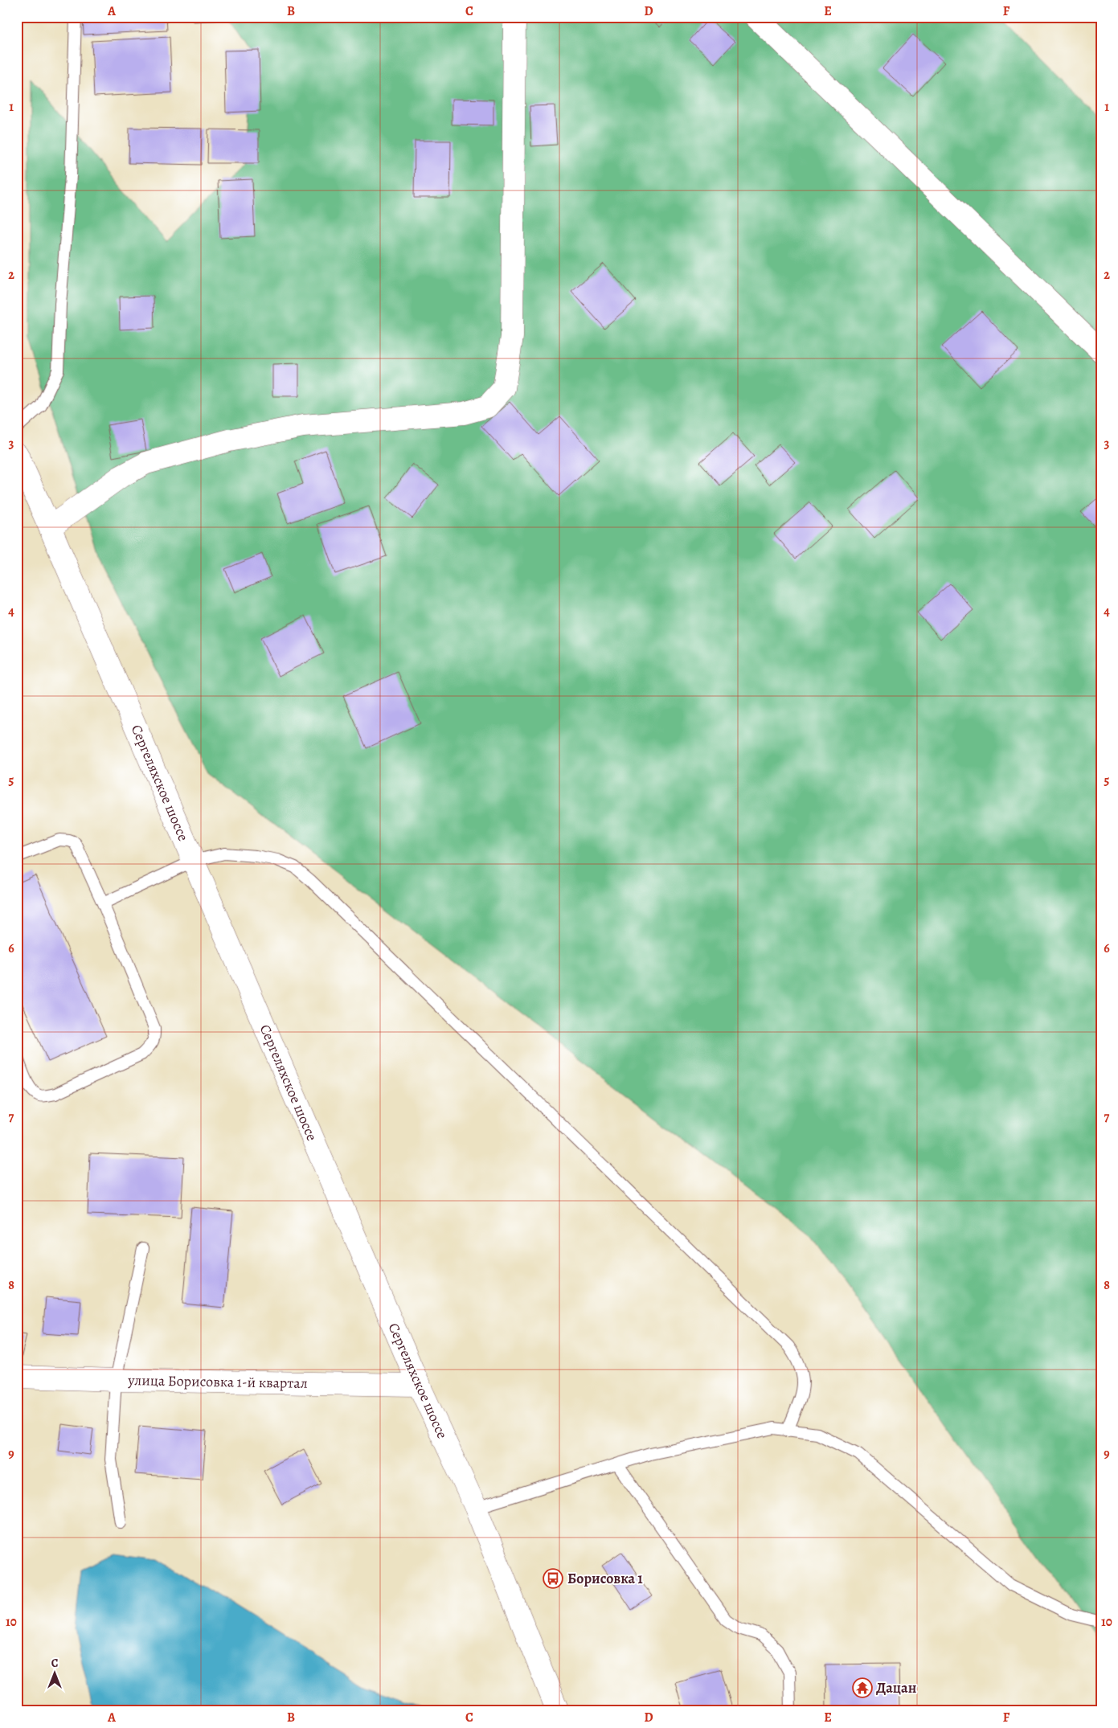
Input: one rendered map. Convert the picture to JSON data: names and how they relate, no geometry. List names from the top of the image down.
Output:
{
  "streets": {
    "street": ["Сергеляхское шоссе", "улица Борисовка 1-й квартал"]
  },
  "crossings": [
    ["Сергеляхское шоссе", "улица Борисовка 1-й квартал"]
  ],
  "places": {
    "bus stop": ["Борисовка 1"],
    "temple": ["Дацан"]
  },
  "north": "top",
  "grid": {
    "columns": [
      "A",
      "B",
      "C",
      "D",
      "E",
      "F"
    ],
    "rows": [
      "1",
      "2",
      "3",
      "4",
      "5",
      "6",
      "7",
      "8",
      "9",
      "10"
    ]
  }
}
